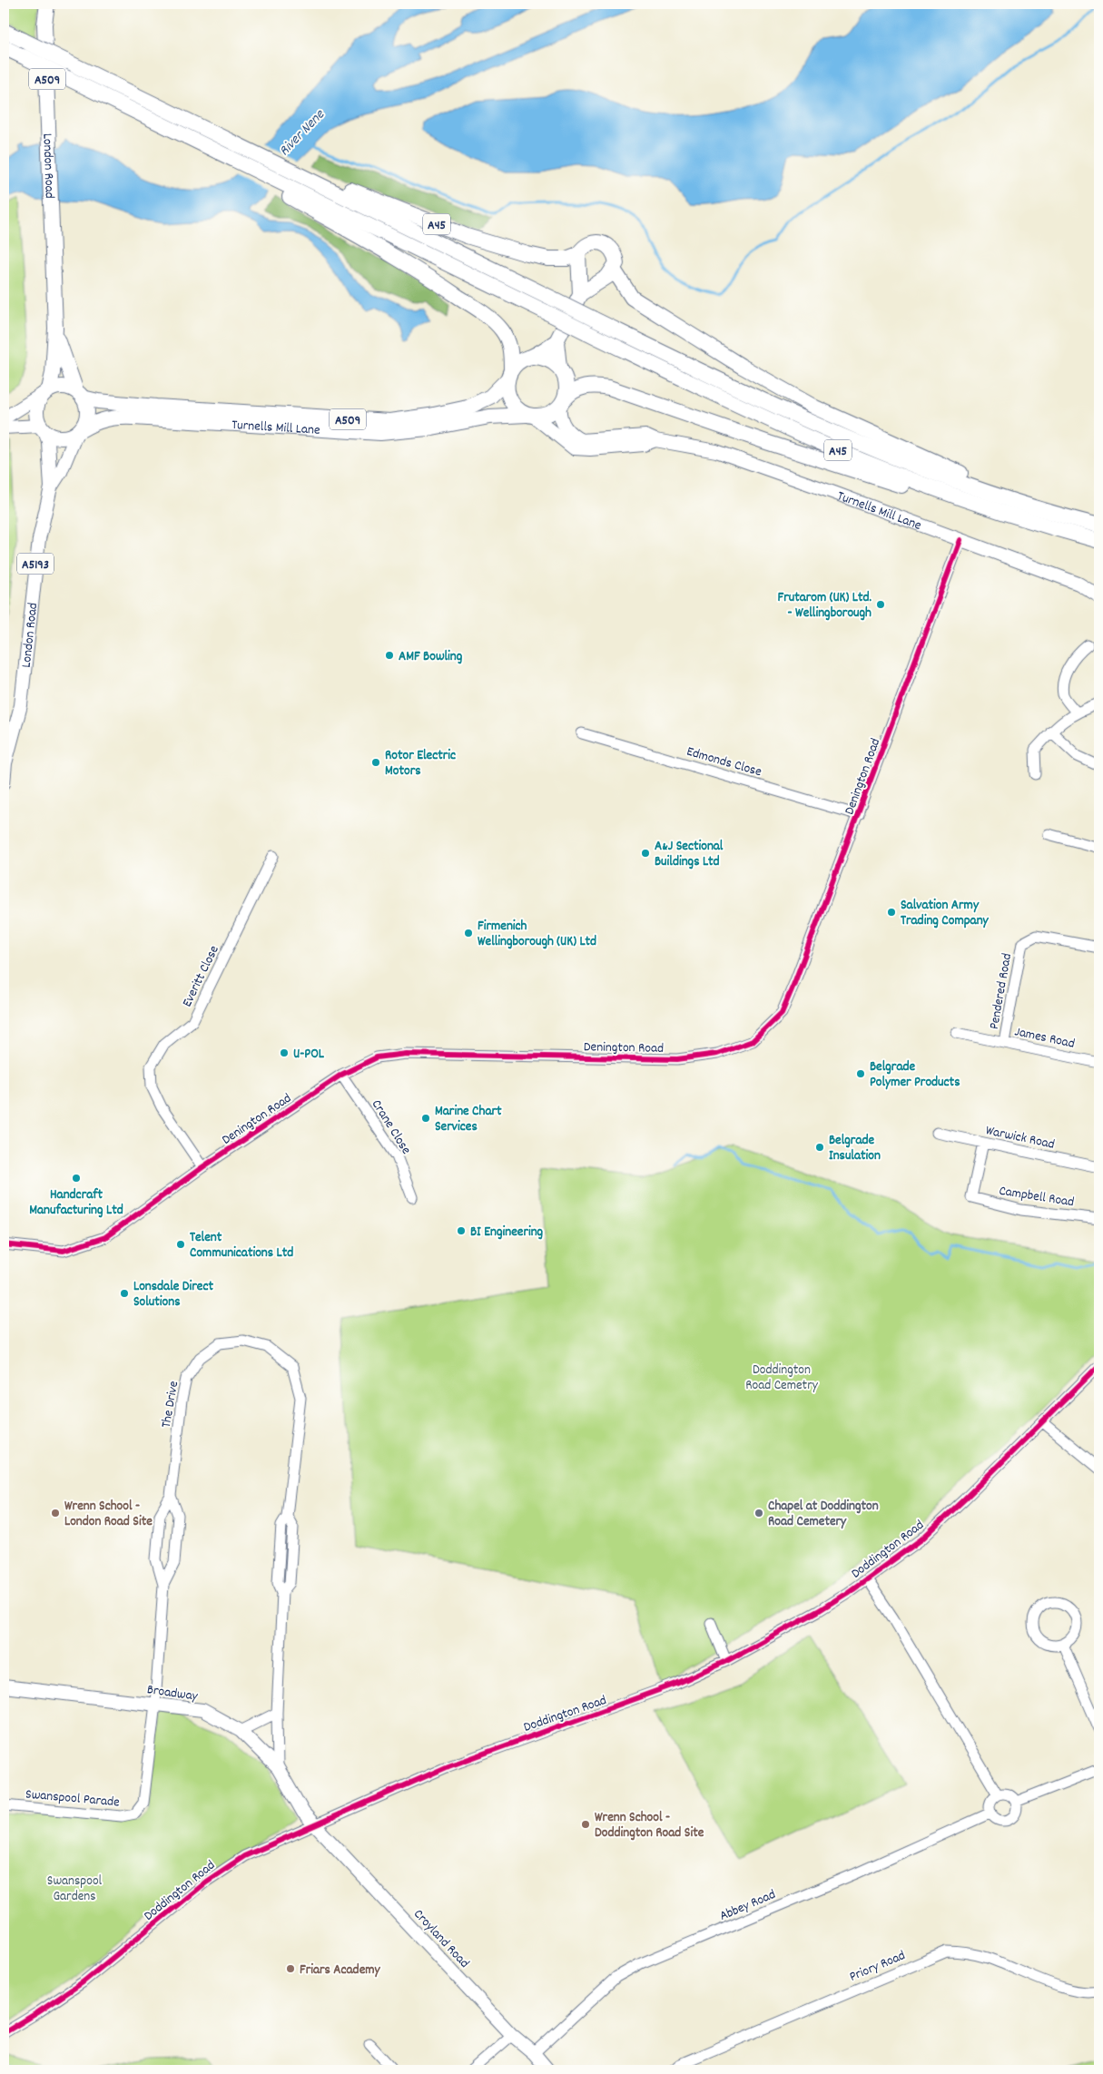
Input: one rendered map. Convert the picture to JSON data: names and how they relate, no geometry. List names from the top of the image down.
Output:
{
  "streets": {
    "highway": [
      "A509",
      "London Road",
      "A45",
      "Turnells Mill Lane"
    ],
    "main road": ["A5193", "Broadway", "Croyland Road"],
    "street": [
      "Edmonds Close",
      "Denington Road",
      "Everitt Close",
      "Pendered Road",
      "James Road",
      "Crane Close",
      "Warwick Road",
      "Campbell Road",
      "The Drive",
      "Doddington Road",
      "Swanspool Parade",
      "Abbey Road",
      "Priory Road"
    ]
  },
  "crossings": [
    ["London Road", "Turnells Mill Lane"],
    ["A45", "Turnells Mill Lane"],
    ["Turnells Mill Lane", "Denington Road"],
    ["Edmonds Close", "Denington Road"],
    ["Denington Road", "Everitt Close"],
    ["Denington Road", "Crane Close"],
    ["Pendered Road", "James Road"],
    ["Warwick Road", "Campbell Road"],
    ["The Drive", "Broadway"],
    ["The Drive", "Swanspool Parade"],
    ["Doddington Road", "Broadway"],
    ["Doddington Road", "Croyland Road"],
    ["Broadway", "Swanspool Parade"],
    ["Broadway", "Croyland Road"],
    ["Abbey Road", "Croyland Road"]
  ],
  "water": ["River Nene"],
  "parks": ["Doddington Road Cemetry", "Swanspool Gardens"],
  "places": [
    "Frutarom (UK) Ltd. - Wellingborough",
    "AMF Bowling",
    "Rotor Electric Motors",
    "A&J Sectional Buildings Ltd",
    "Salvation Army Trading Company",
    "Firmenich Wellingborough (UK) Ltd",
    "U-POL",
    "Belgrade Polymer Products",
    "Marine Chart Services",
    "Belgrade Insulation",
    "Handcraft Manufacturing Ltd",
    "BI Engineering",
    "Telent Communications Ltd",
    "Lonsdale Direct Solutions",
    "Wrenn School - London Road Site",
    "Chapel at Doddington Road Cemetery",
    "Wrenn School - Doddington Road Site",
    "Friars Academy"
  ]
}
